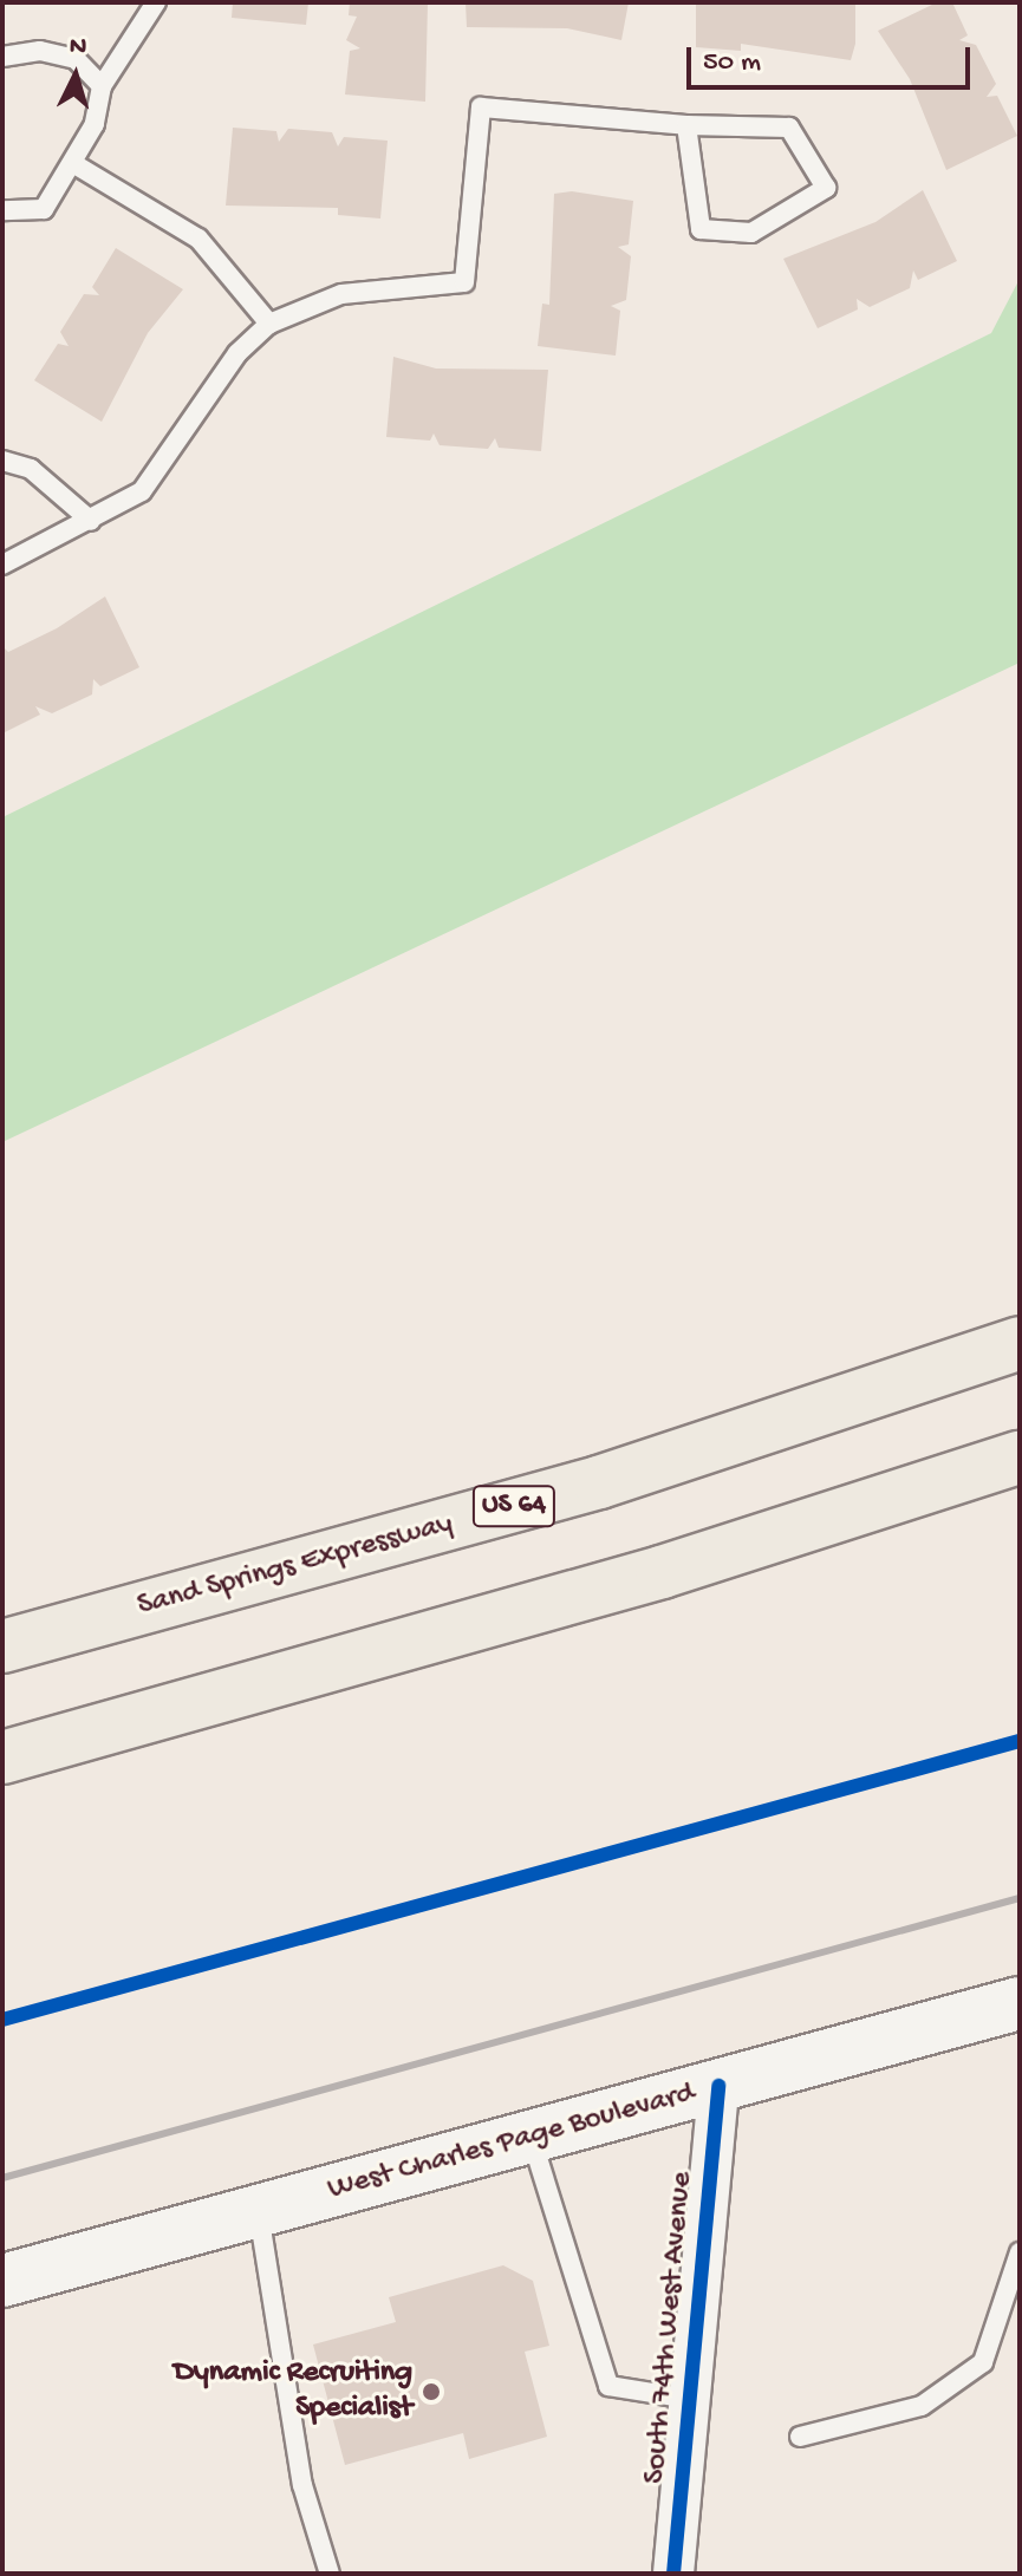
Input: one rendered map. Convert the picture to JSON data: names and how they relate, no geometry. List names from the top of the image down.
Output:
{
  "streets": {
    "highway": ["US 64", "Sand Springs Expressway"],
    "main road": ["West Charles Page Boulevard"],
    "street": ["South 74th West Avenue"]
  },
  "crossings": [
    ["West Charles Page Boulevard", "South 74th West Avenue"]
  ],
  "places": ["Dynamic Recruiting Specialist"],
  "scale_bar": "50 m",
  "north": "top"
}
